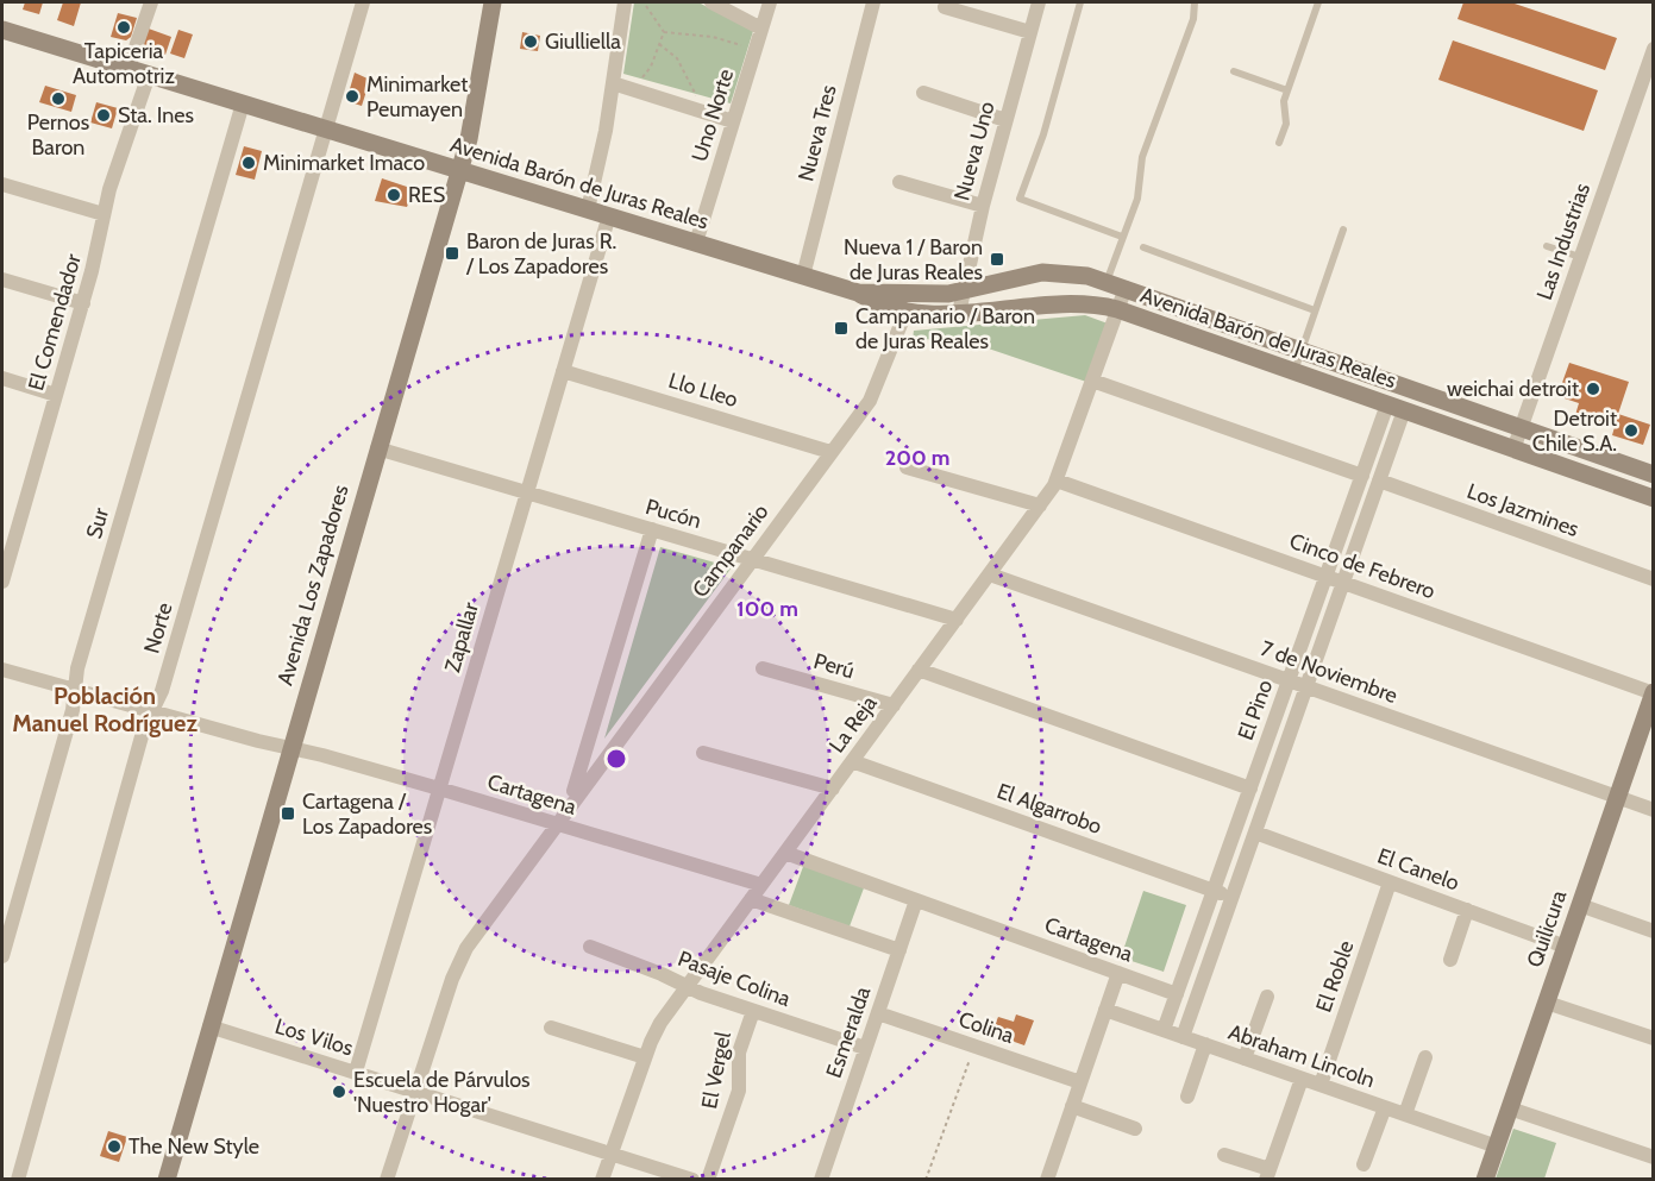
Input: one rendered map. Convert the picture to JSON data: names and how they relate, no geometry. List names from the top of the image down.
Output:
{
  "streets": {
    "street": [
      "Uno Norte",
      "Nueva Tres",
      "Nueva Uno",
      "Avenida Barón de Juras Reales",
      "Las Industrias",
      "El Comendador",
      "Llo Lleo",
      "Los Jazmines",
      "Pucón",
      "Sur",
      "Campanario",
      "Cinco de Febrero",
      "Avenida Los Zapadores",
      "Norte",
      "Zapallar",
      "Perú",
      "7 de Noviembre",
      "El Pino",
      "La Reja",
      "Cartagena",
      "El Algarrobo",
      "El Canelo",
      "Quilicura",
      "El Roble",
      "Pasaje Colina",
      "Colina",
      "Esmeralda",
      "Los Vilos",
      "Abraham Lincoln",
      "El Vergel"
    ]
  },
  "crossings": [
    ["Uno Norte", "Avenida Barón de Juras Reales"],
    ["Nueva Tres", "Avenida Barón de Juras Reales"],
    ["Nueva Uno", "Avenida Barón de Juras Reales"],
    ["Avenida Barón de Juras Reales", "Las Industrias"],
    ["Avenida Barón de Juras Reales", "El Comendador"],
    ["Avenida Barón de Juras Reales", "Sur"],
    ["Avenida Barón de Juras Reales", "Campanario"],
    ["Avenida Barón de Juras Reales", "Avenida Los Zapadores"],
    ["Avenida Barón de Juras Reales", "Norte"],
    ["Avenida Barón de Juras Reales", "Zapallar"],
    ["Avenida Barón de Juras Reales", "El Pino"],
    ["Avenida Barón de Juras Reales", "La Reja"],
    ["Llo Lleo", "Campanario"],
    ["Llo Lleo", "Zapallar"],
    ["Los Jazmines", "El Pino"],
    ["Pucón", "Campanario"],
    ["Pucón", "Avenida Los Zapadores"],
    ["Pucón", "Zapallar"],
    ["Pucón", "La Reja"],
    ["Sur", "Cartagena"],
    ["Campanario", "Cartagena"],
    ["Campanario", "Los Vilos"],
    ["Cinco de Febrero", "El Pino"],
    ["Cinco de Febrero", "La Reja"],
    ["Cinco de Febrero", "Quilicura"],
    ["Avenida Los Zapadores", "Cartagena"],
    ["Avenida Los Zapadores", "Los Vilos"],
    ["Norte", "Cartagena"],
    ["Zapallar", "Cartagena"],
    ["Zapallar", "Los Vilos"],
    ["Perú", "La Reja"],
    ["7 de Noviembre", "El Pino"],
    ["7 de Noviembre", "La Reja"],
    ["7 de Noviembre", "Quilicura"],
    ["El Pino", "Cartagena"],
    ["El Pino", "El Algarrobo"],
    ["El Pino", "El Canelo"],
    ["El Pino", "Abraham Lincoln"],
    ["La Reja", "Cartagena"],
    ["La Reja", "El Algarrobo"],
    ["La Reja", "Pasaje Colina"],
    ["La Reja", "Los Vilos"],
    ["Cartagena", "Esmeralda"],
    ["El Canelo", "Quilicura"],
    ["El Canelo", "El Roble"],
    ["Quilicura", "Abraham Lincoln"],
    ["El Roble", "Abraham Lincoln"],
    ["Pasaje Colina", "Esmeralda"],
    ["Pasaje Colina", "El Vergel"],
    ["Colina", "Esmeralda"]
  ],
  "districts": ["Población Manuel Rodríguez"],
  "places": {
    "other": [
      "Tapiceria Automotriz",
      "Giulliella",
      "Minimarket Peumayen",
      "Pernos Baron",
      "Sta. Ines",
      "Minimarket Imaco",
      "RES",
      "weichai detroit",
      "Detroit Chile S.A.",
      "Escuela de Párvulos 'Nuestro Hogar'",
      "The New Style"
    ],
    "transit": [
      "Baron de Juras R. / Los Zapadores",
      "Nueva 1 / Baron de Juras Reales",
      "Campanario / Baron de Juras Reales",
      "Cartagena / Los Zapadores"
    ]
  },
  "rings": ["200 m", "100 m"]
}
